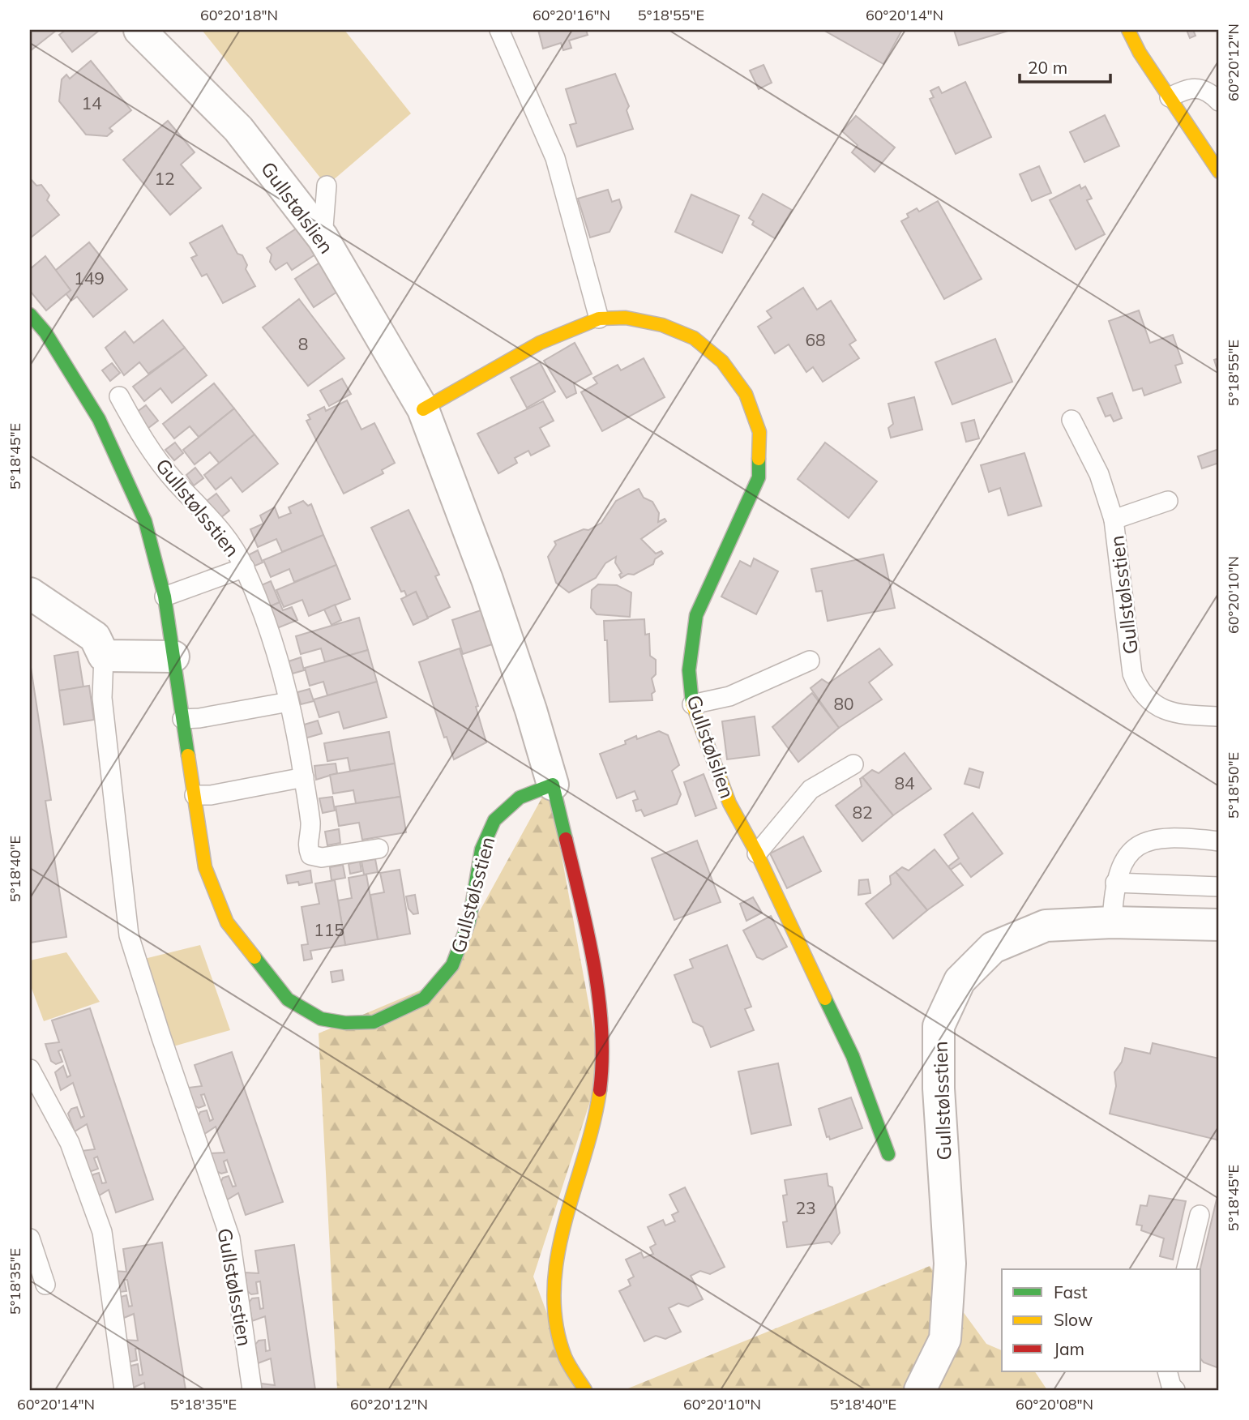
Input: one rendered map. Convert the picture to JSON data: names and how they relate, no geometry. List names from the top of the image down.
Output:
{
  "streets": {
    "street": ["Gullstølslien", "Gullstølsstien"]
  },
  "crossings": [
    ["Gullstølslien", "Gullstølsstien"]
  ],
  "house_numbers": [
    "14",
    "12",
    "149",
    "68",
    "8",
    "80",
    "84",
    "82",
    "115",
    "23"
  ],
  "legend": ["Fast", "Slow", "Jam"],
  "scale_bar": "20 m",
  "coordinates": [
    "60°20'18\"N",
    "60°20'16\"N",
    "5°18'55\"E",
    "60°20'14\"N",
    "60°20'12\"N",
    "5°18'45\"E",
    "60°20'10\"N",
    "5°18'50\"E",
    "5°18'40\"E",
    "5°18'35\"E",
    "60°20'08\"N"
  ]
}
